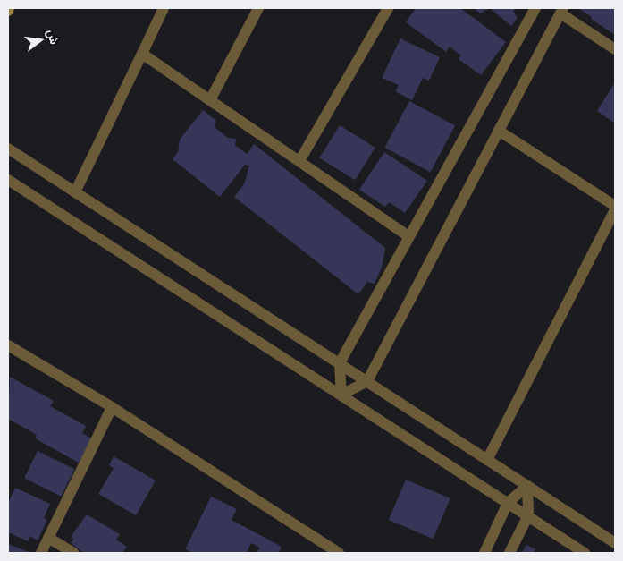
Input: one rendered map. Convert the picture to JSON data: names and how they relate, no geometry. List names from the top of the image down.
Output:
{
  "north": "right"
}
